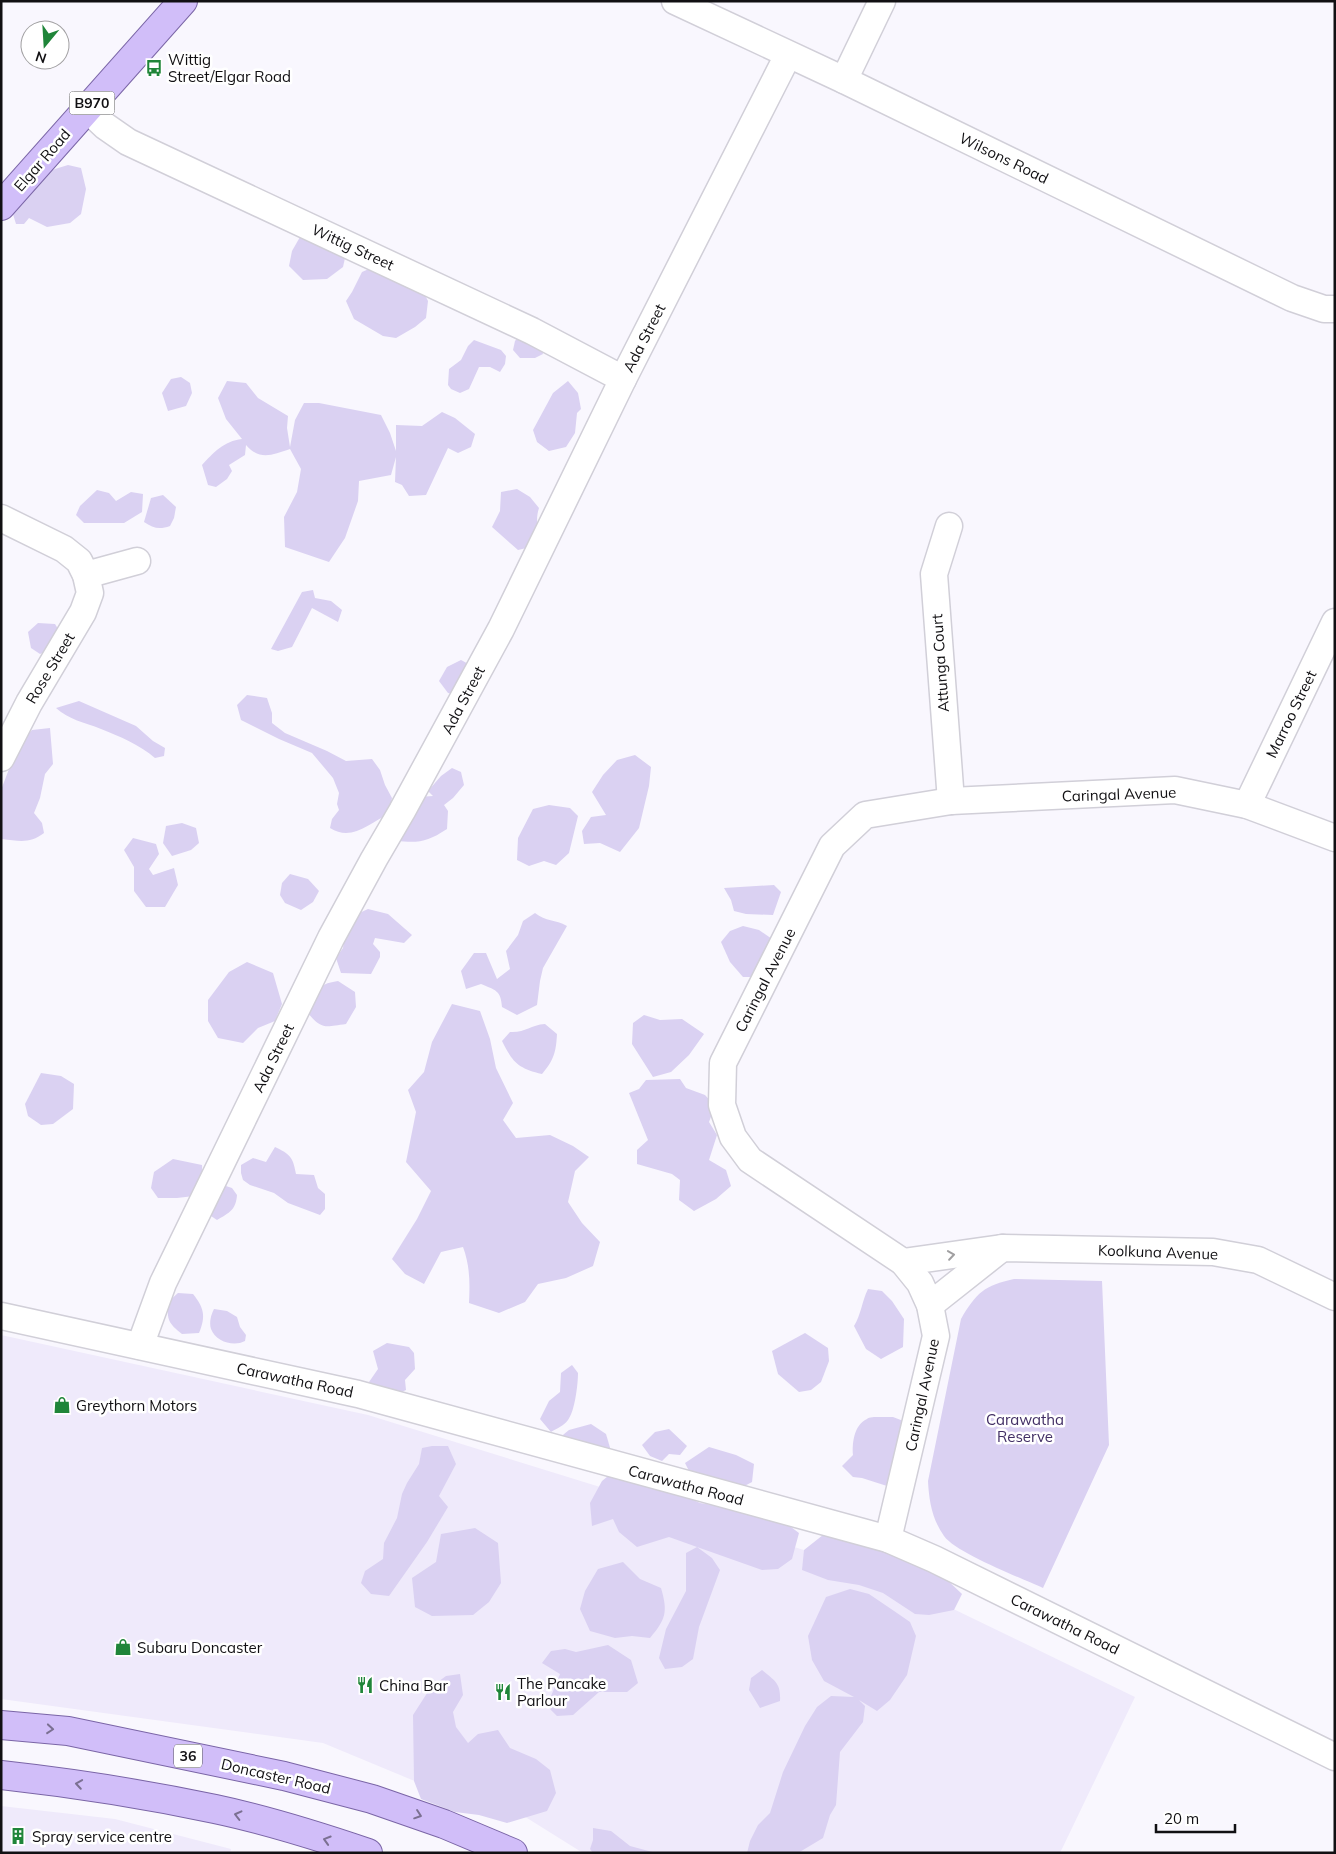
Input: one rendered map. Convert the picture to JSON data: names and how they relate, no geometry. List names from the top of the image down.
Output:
{
  "streets": {
    "main road": [
      "B970",
      "Elgar Road",
      "36",
      "Doncaster Road"
    ],
    "street": [
      "Wilsons Road",
      "Wittig Street",
      "Ada Street",
      "Attunga Court",
      "Rose Street",
      "Marroo Street",
      "Caringal Avenue",
      "Koolkuna Avenue",
      "Carawatha Road"
    ]
  },
  "crossings": [
    ["Wilsons Road", "Ada Street"],
    ["Elgar Road", "Wittig Street"],
    ["Wittig Street", "Ada Street"],
    ["Ada Street", "Carawatha Road"],
    ["Attunga Court", "Caringal Avenue"],
    ["Marroo Street", "Caringal Avenue"],
    ["Caringal Avenue", "Koolkuna Avenue"],
    ["Caringal Avenue", "Carawatha Road"]
  ],
  "parks": ["Carawatha Reserve"],
  "places": {
    "bus stop": ["Wittig Street/Elgar Road"],
    "shop": ["Greythorn Motors", "Subaru Doncaster"],
    "restaurant": ["China Bar", "The Pancake Parlour"],
    "building": ["Spray service centre"]
  },
  "scale_bar": "20 m",
  "north": "bottom"
}
